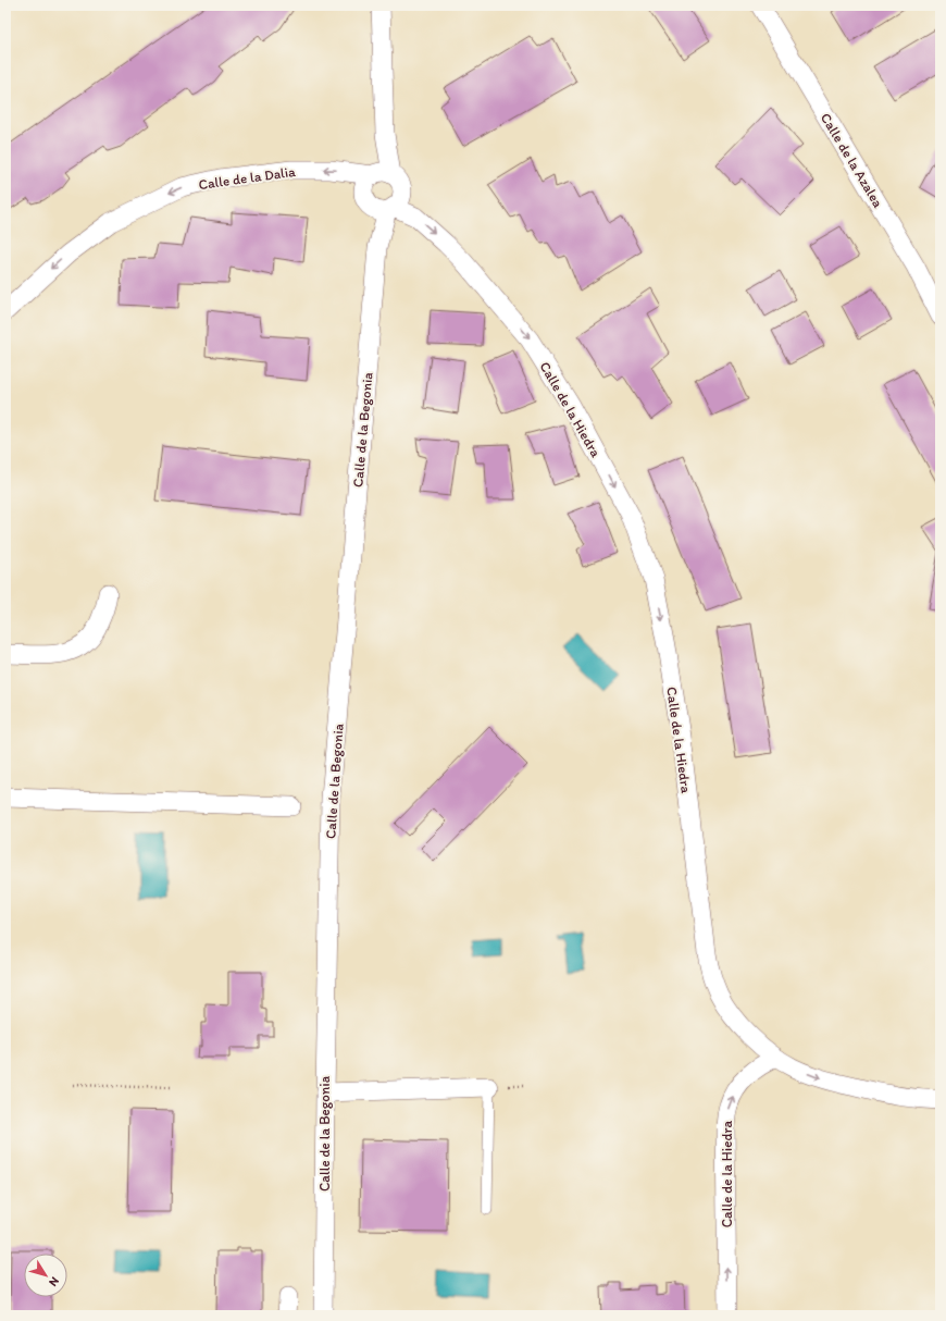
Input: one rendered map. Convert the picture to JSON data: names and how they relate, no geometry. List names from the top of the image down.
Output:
{
  "streets": {
    "street": [
      "Calle de la Azalea",
      "Calle de la Dalia",
      "Calle de la Hiedra",
      "Calle de la Begonia"
    ]
  },
  "crossings": [
    ["Calle de la Dalia", "Calle de la Hiedra"],
    ["Calle de la Dalia", "Calle de la Begonia"],
    ["Calle de la Hiedra", "Calle de la Begonia"]
  ],
  "one_way": ["Calle de la Dalia"],
  "north": "bottom right"
}
